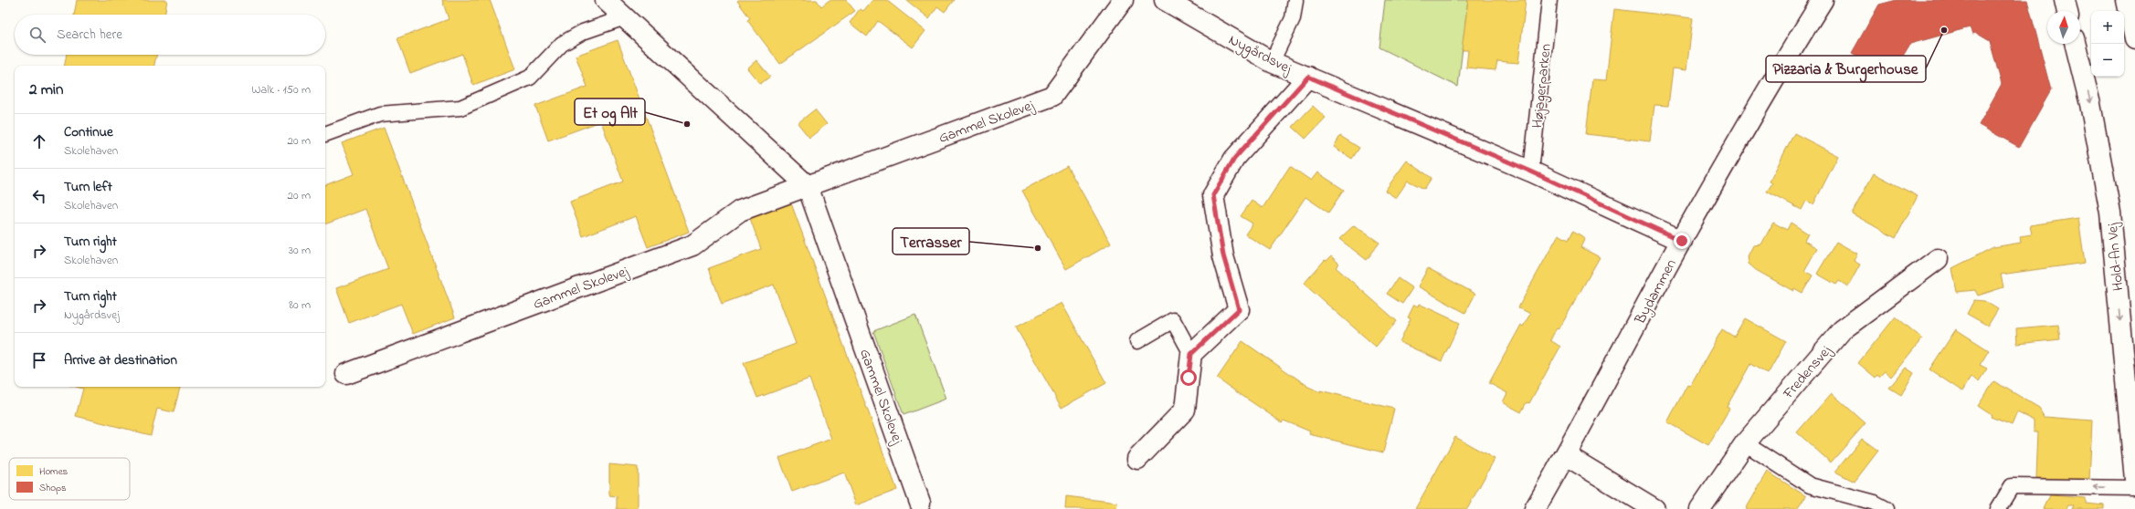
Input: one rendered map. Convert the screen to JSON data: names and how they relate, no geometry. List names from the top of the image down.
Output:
{
  "streets": {
    "street": [
      "Nygårdsvej",
      "Gammel Skolevej",
      "Hold-An Vej",
      "Bydammen",
      "Fredensvej"
    ],
    "lane": ["Højagerparken"]
  },
  "crossings": [
    ["Nygårdsvej", "Højagerparken"],
    ["Nygårdsvej", "Bydammen"]
  ],
  "one_way": ["Hold-An Vej"],
  "places": ["Pizzaria & Burgerhouse", "Et og Alt", "Terrasser"],
  "legend": ["Homes", "Shops"],
  "north": "top",
  "page": {
    "map_buttons": ["+", "−"],
    "search": "Search here",
    "heading": ["2 min", "Walk · 150 m"],
    "list": [
      ["Continue", "Skolehaven", "20 m"],
      ["Turn left", "Skolehaven", "20 m"],
      ["Turn right", "Skolehaven", "30 m"],
      ["Turn right", "Nygårdsvej", "80 m"],
      "Arrive at destination"
    ]
  }
}
